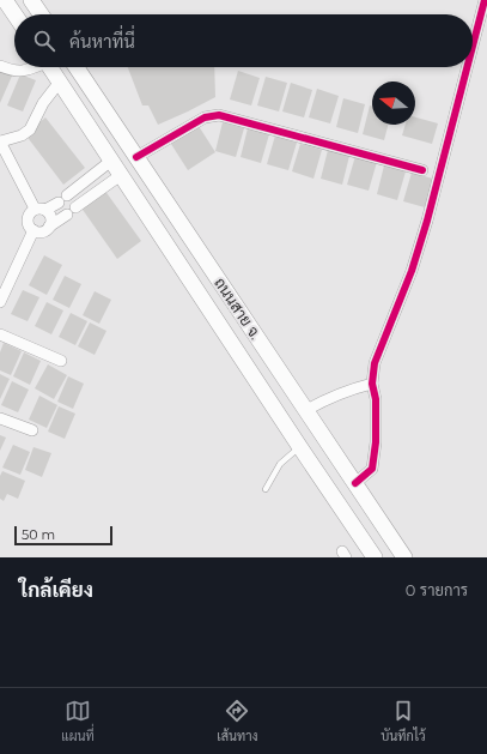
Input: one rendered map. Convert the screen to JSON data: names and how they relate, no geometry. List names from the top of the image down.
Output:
{
  "streets": {
    "main road": ["ถนนสาย จ."]
  },
  "scale_bar": "50 m",
  "north": "left",
  "page": {
    "search": "ค้นหาที่นี่",
    "scale": "50 m",
    "heading": ["ใกล้เคียง", "0 รายการ"],
    "nav": ["แผนที่", "เส้นทาง", "บันทึกไว้"]
  }
}
